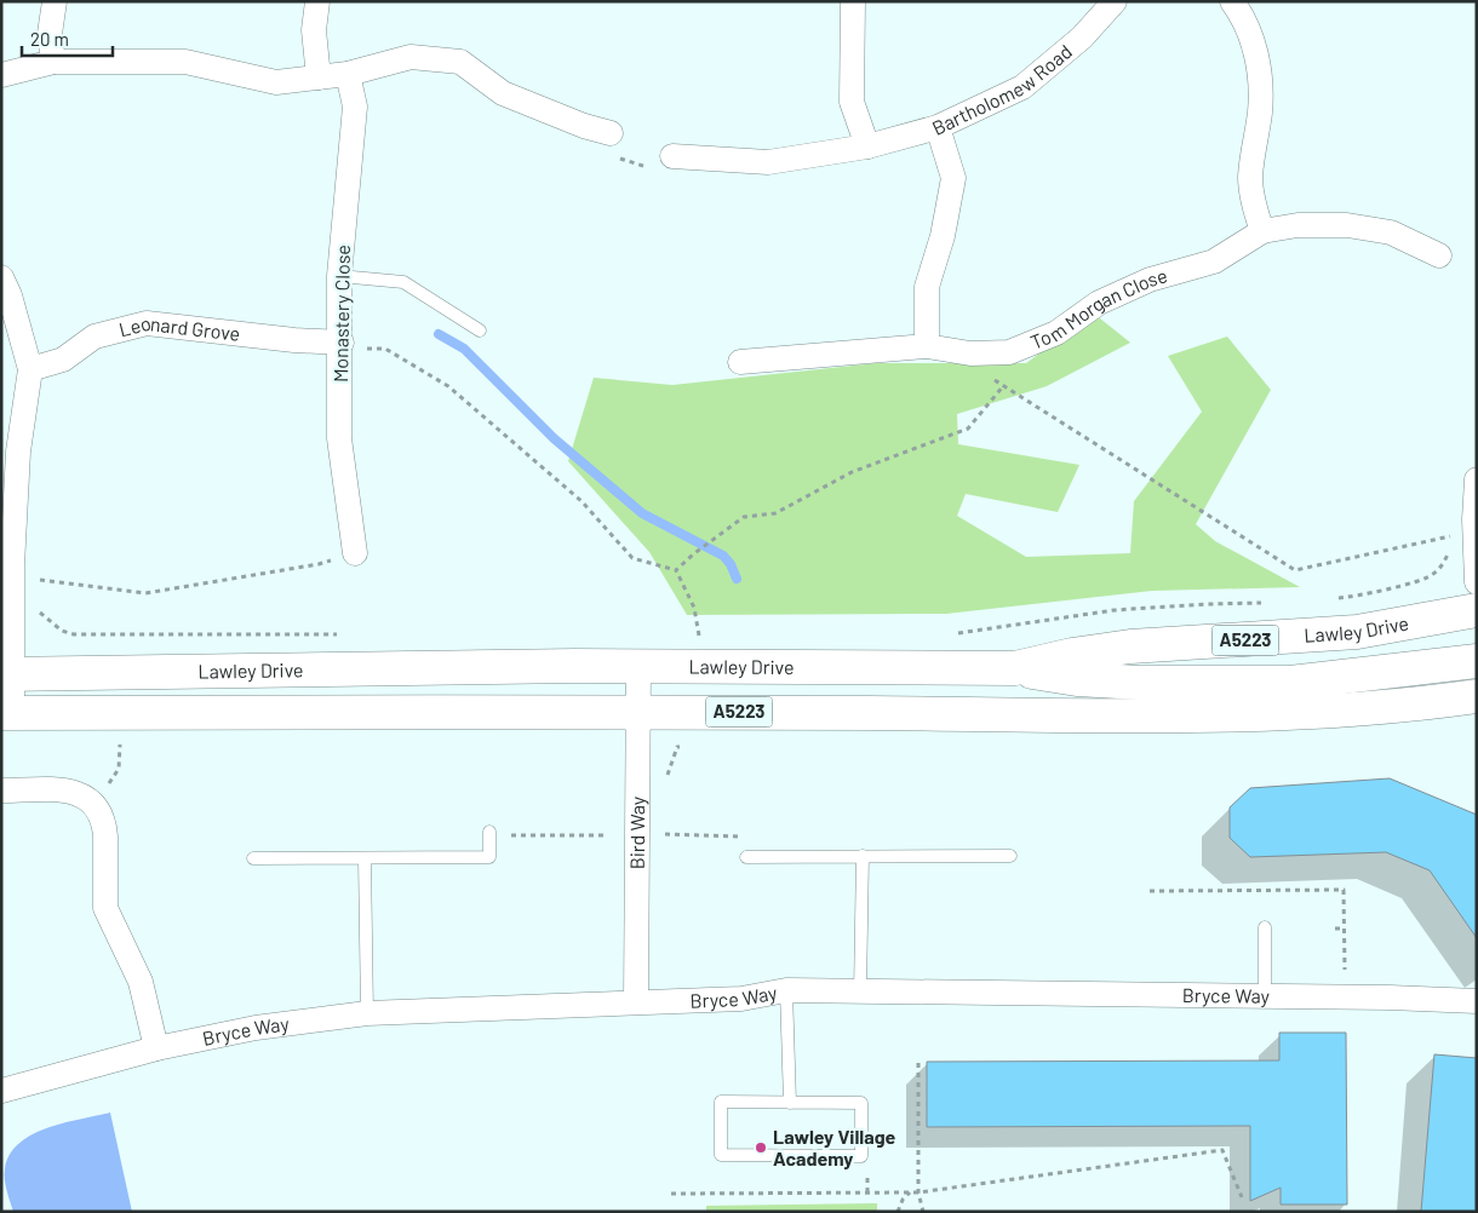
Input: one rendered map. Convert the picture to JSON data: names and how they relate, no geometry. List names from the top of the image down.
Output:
{
  "streets": {
    "main road": ["Lawley Drive", "A5223"],
    "street": [
      "Bartholomew Road",
      "Tom Morgan Close",
      "Monastery Close",
      "Leonard Grove",
      "Bird Way",
      "Bryce Way"
    ]
  },
  "crossings": [
    ["Monastery Close", "Leonard Grove"],
    ["Lawley Drive", "Bird Way"],
    ["Bird Way", "Bryce Way"]
  ],
  "places": ["Lawley Village Academy"],
  "scale_bar": "20 m"
}
